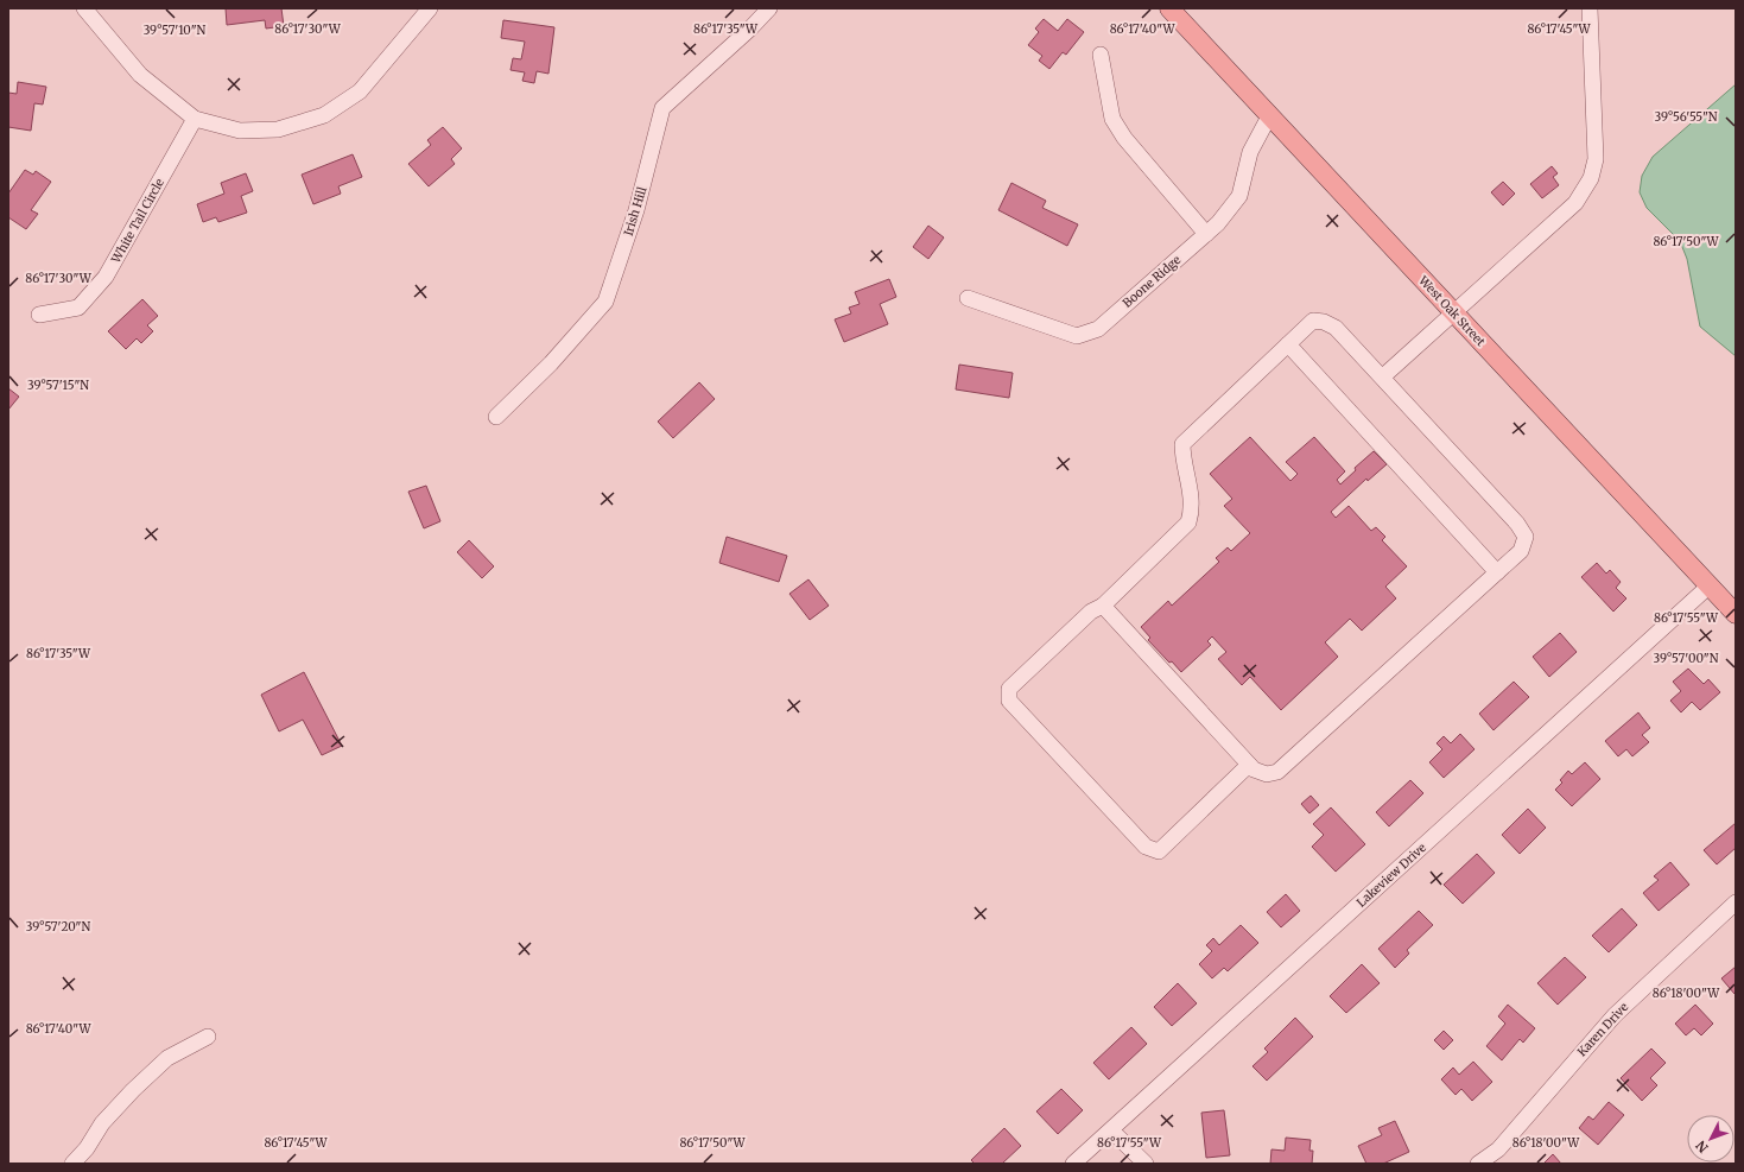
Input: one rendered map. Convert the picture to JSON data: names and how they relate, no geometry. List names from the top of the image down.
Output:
{
  "streets": {
    "main road": ["West Oak Street"],
    "street": [
      "Irish Hill",
      "White Tail Circle",
      "Boone Ridge",
      "Lakeview Drive",
      "Karen Drive"
    ]
  },
  "crossings": [
    ["Boone Ridge", "West Oak Street"],
    ["West Oak Street", "Lakeview Drive"]
  ],
  "north": "bottom left",
  "coordinates": [
    "86°17'30\"W",
    "86°17'35\"W",
    "86°17'40\"W",
    "86°17'45\"W",
    "39°57'10\"N",
    "39°56'55\"N",
    "86°17'50\"W",
    "39°57'15\"N",
    "86°17'55\"W",
    "39°57'00\"N",
    "39°57'20\"N",
    "86°18'00\"W"
  ]
}
